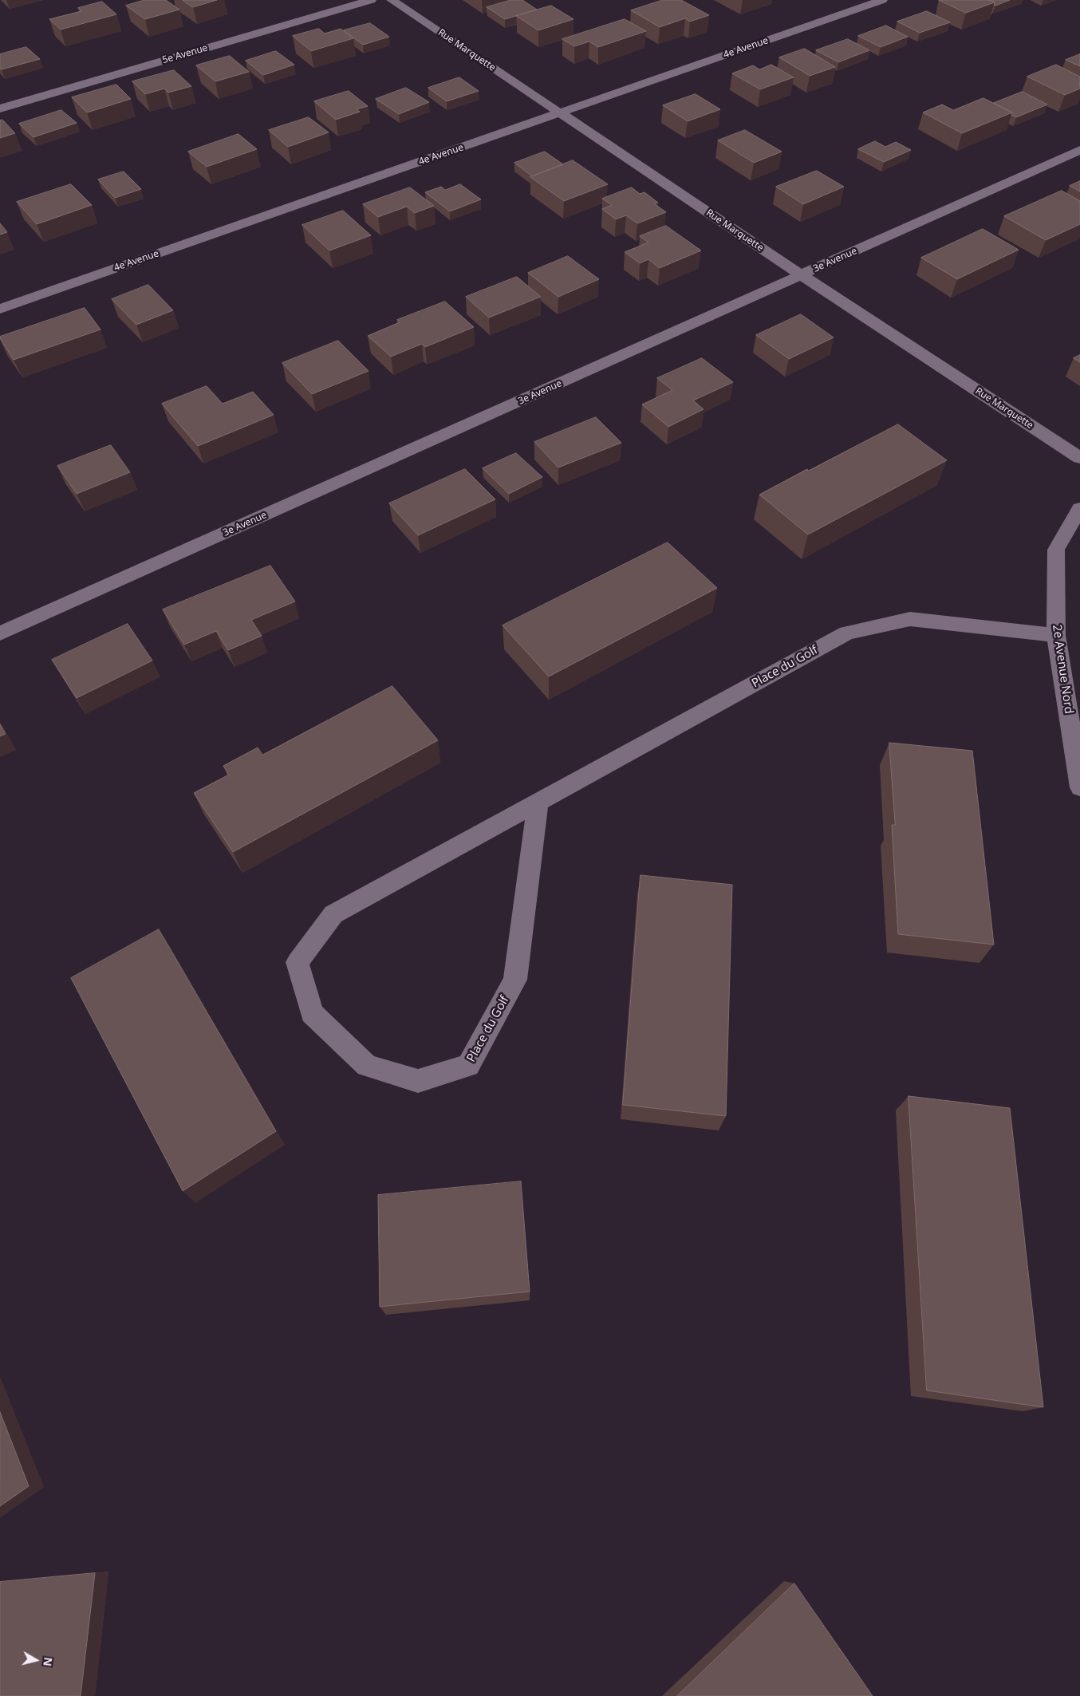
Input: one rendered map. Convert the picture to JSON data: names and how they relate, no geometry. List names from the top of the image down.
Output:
{
  "streets": {
    "street": [
      "4e Avenue",
      "Rue Marquette",
      "5e Avenue",
      "3e Avenue",
      "Place du Golf",
      "2e Avenue Nord"
    ]
  },
  "crossings": [
    ["4e Avenue", "Rue Marquette"],
    ["Rue Marquette", "3e Avenue"],
    ["Place du Golf", "2e Avenue Nord"]
  ],
  "north": "right"
}
